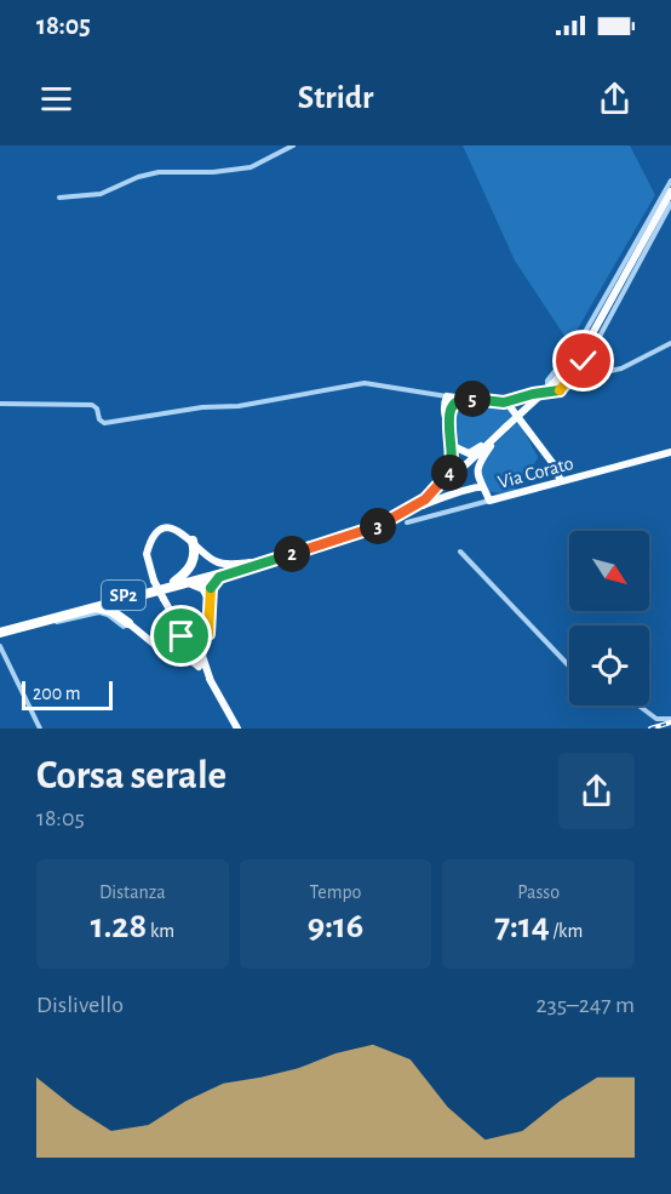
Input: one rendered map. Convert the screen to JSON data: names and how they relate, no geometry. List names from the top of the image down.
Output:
{
  "streets": {
    "highway": ["SP2"],
    "main road": ["Via Corato"]
  },
  "scale_bar": "200 m",
  "north": "bottom right",
  "page": {
    "status": "18:05",
    "header": "Stridr",
    "pins": [
      "5",
      "4",
      "3",
      "2"
    ],
    "scale": "200 m",
    "heading": ["Corsa serale", "18:05"],
    "stats": [
      ["Distanza", "1.28 km"],
      ["Tempo", "9:16"],
      ["Passo", "7:14 /km"]
    ],
    "chart": ["Dislivello", "235–247 m"]
  }
}
